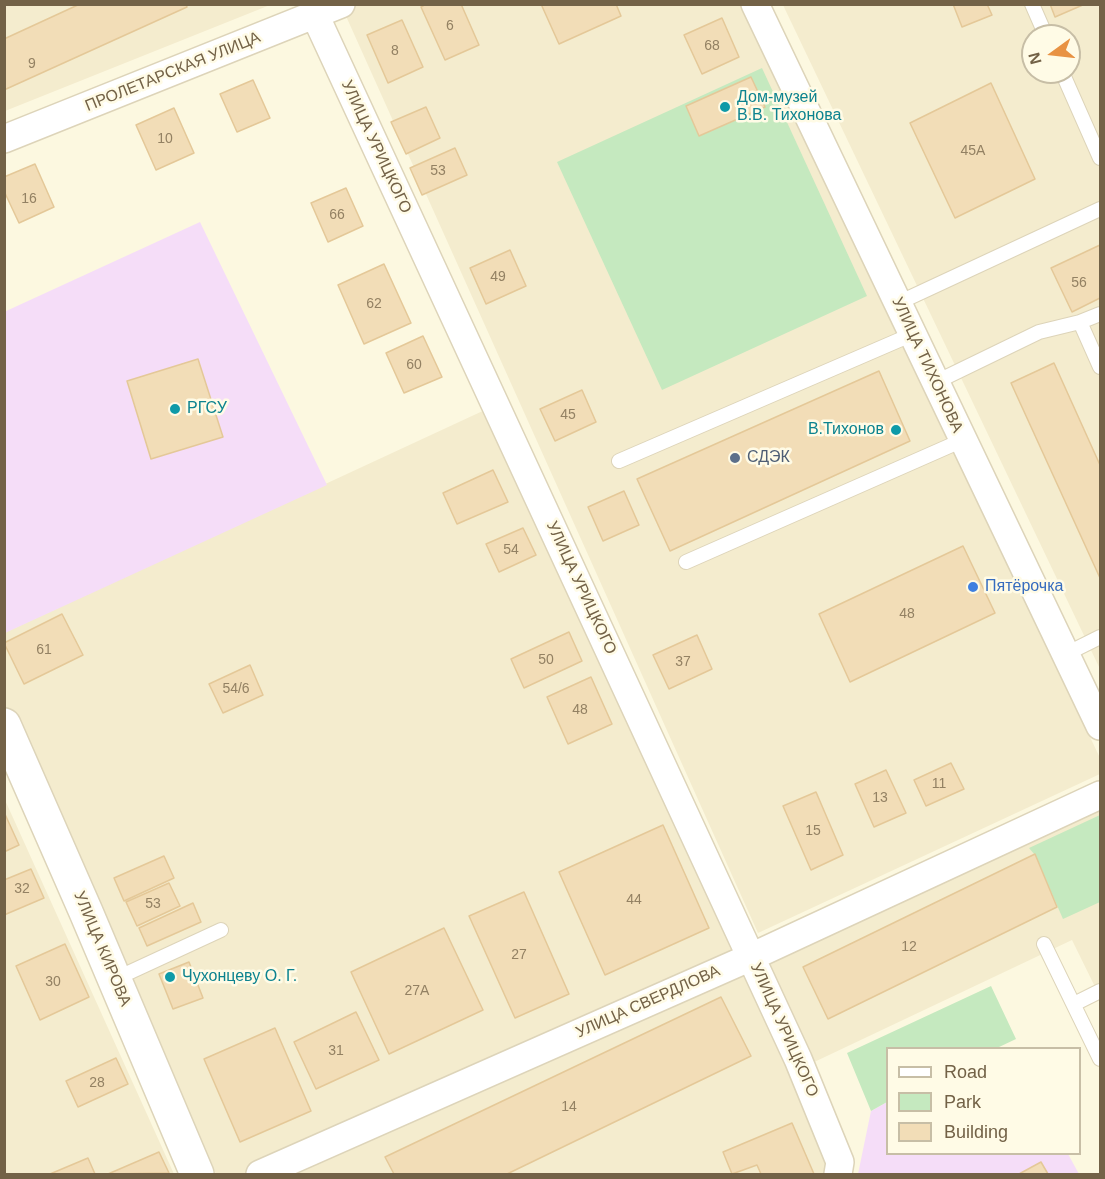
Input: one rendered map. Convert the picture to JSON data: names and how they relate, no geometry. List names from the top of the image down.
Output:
{
  "streets": {
    "street": [
      "ПРОЛЕТАРСКАЯ УЛИЦА",
      "УЛИЦА УРИЦКОГО",
      "УЛИЦА ТИХОНОВА",
      "УЛИЦА КИРОВА",
      "УЛИЦА СВЕРДЛОВА"
    ]
  },
  "crossings": [
    ["ПРОЛЕТАРСКАЯ УЛИЦА", "УЛИЦА УРИЦКОГО"],
    ["УЛИЦА УРИЦКОГО", "УЛИЦА СВЕРДЛОВА"]
  ],
  "places": [
    "Дом-музей В.В. Тихонова",
    "РГСУ",
    "В.Тихонов",
    "СДЭК",
    "Пятёрочка",
    "Чухонцеву О. Г."
  ],
  "house_numbers": [
    "6",
    "68",
    "8",
    "9",
    "10",
    "45А",
    "53",
    "16",
    "66",
    "49",
    "56",
    "62",
    "60",
    "45",
    "54",
    "48",
    "61",
    "50",
    "37",
    "54/6",
    "48",
    "11",
    "13",
    "15",
    "32",
    "44",
    "53",
    "12",
    "27",
    "30",
    "27А",
    "31",
    "28",
    "14"
  ],
  "legend": ["Road", "Park", "Building"],
  "north": "left"
}
